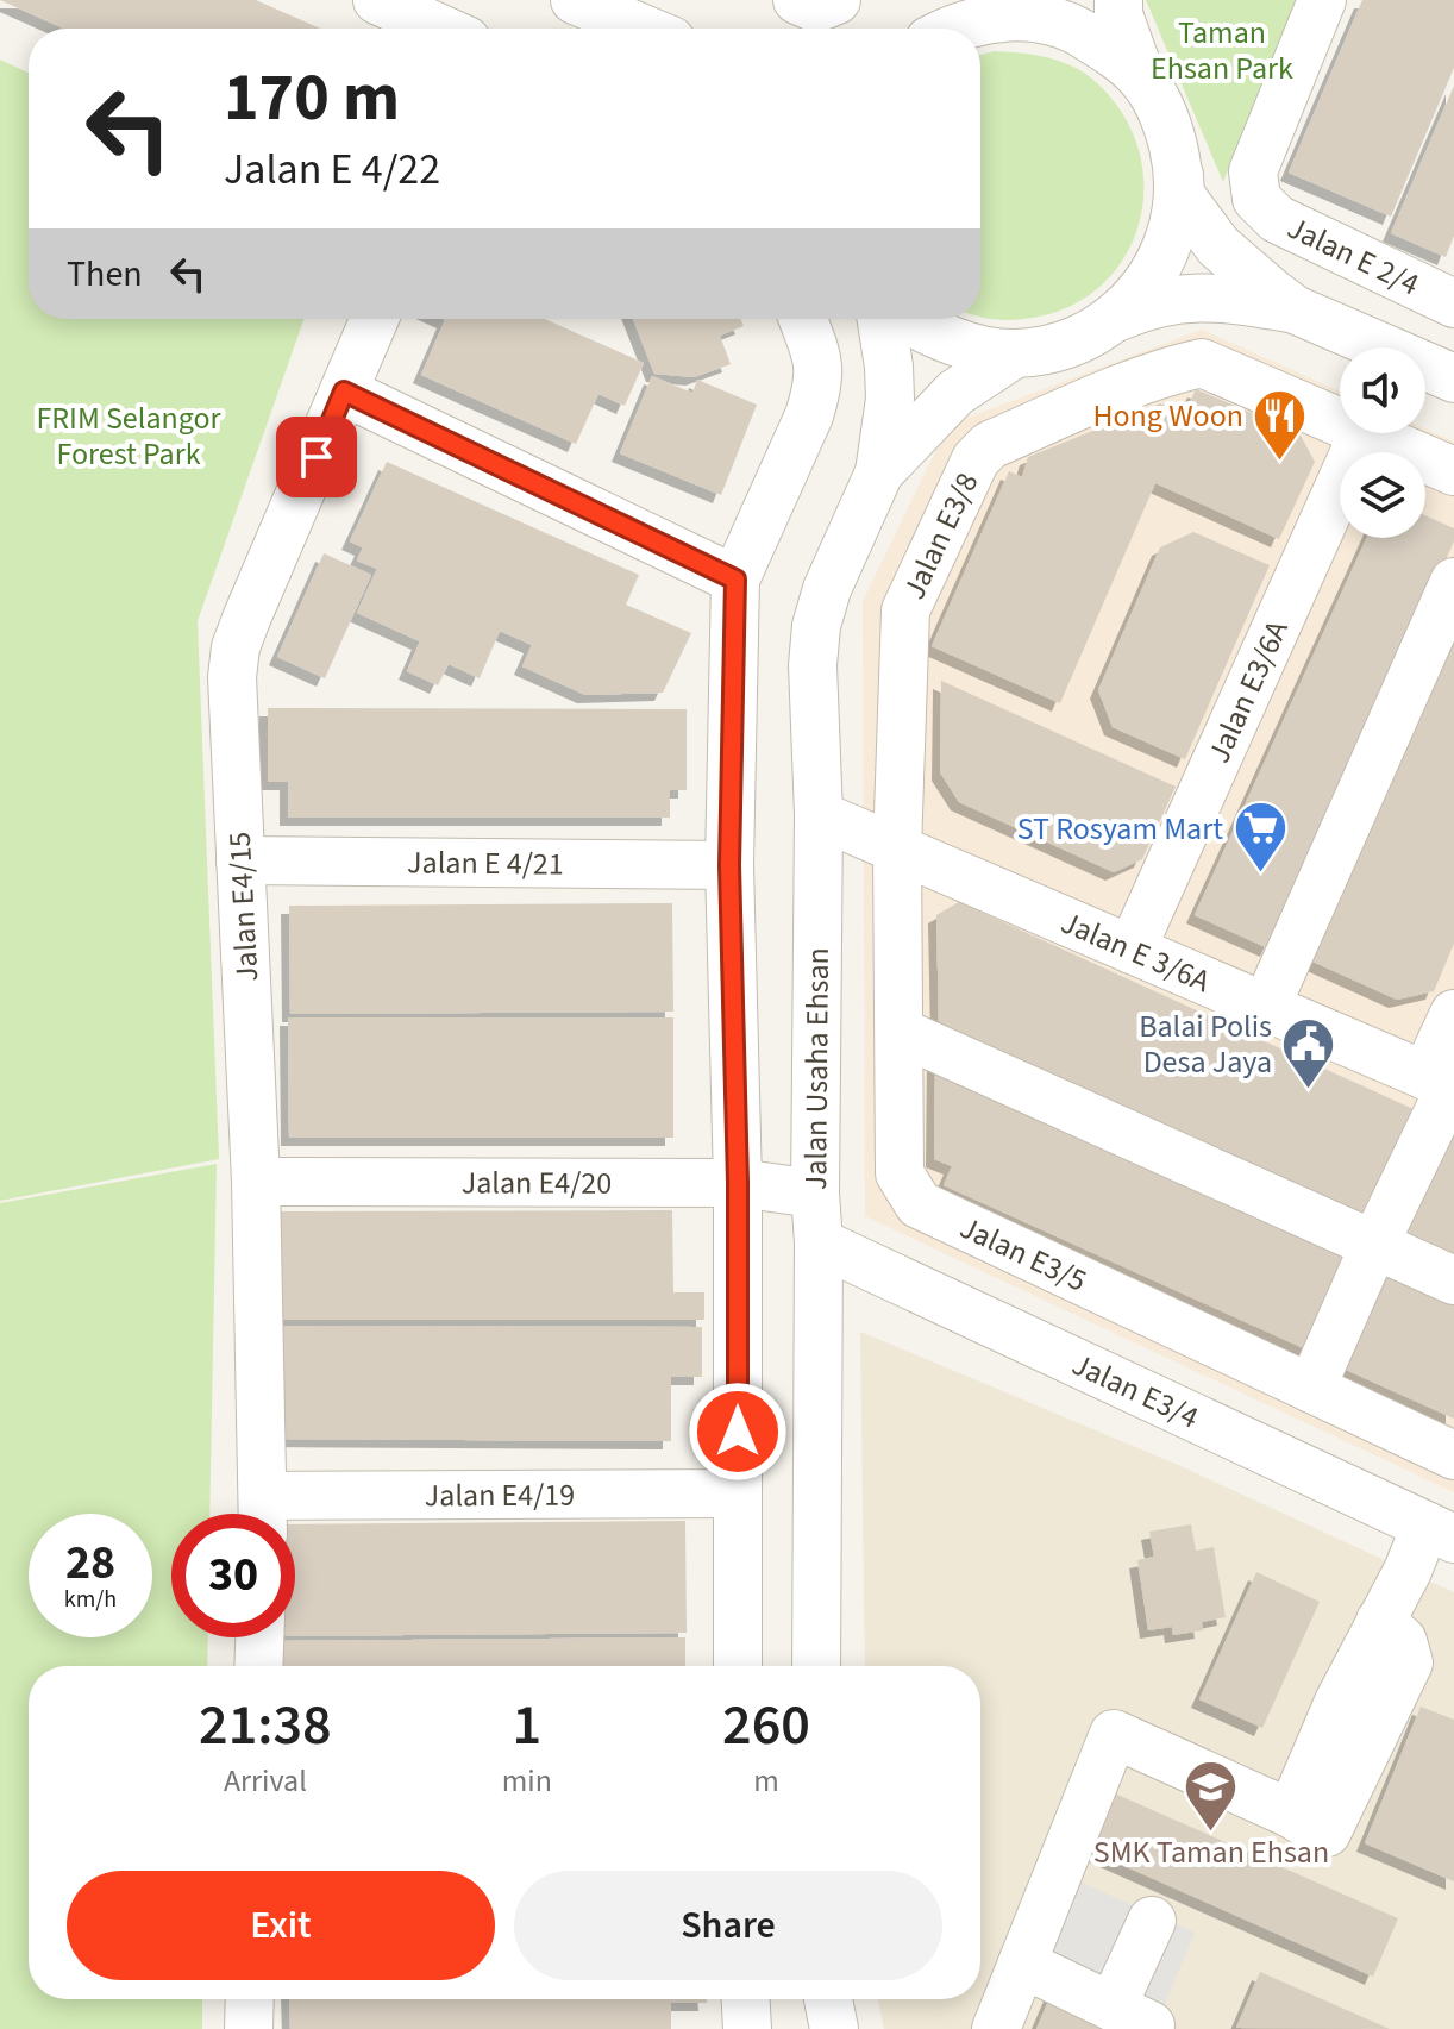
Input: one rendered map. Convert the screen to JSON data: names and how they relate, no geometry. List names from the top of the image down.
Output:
{
  "streets": {
    "street": [
      "Jalan E 2/4",
      "Jalan E3/8",
      "Jalan E3/6A",
      "Jalan E 4/21",
      "Jalan E4/15",
      "Jalan E 3/6A",
      "Jalan Usaha Ehsan",
      "Jalan E4/20",
      "Jalan E3/5",
      "Jalan E3/4",
      "Jalan E4/19"
    ]
  },
  "crossings": [
    ["Jalan E3/8", "Jalan E 3/6A"],
    ["Jalan E3/8", "Jalan E3/5"],
    ["Jalan E3/6A", "Jalan E 3/6A"],
    ["Jalan E 4/21", "Jalan E4/15"],
    ["Jalan E4/15", "Jalan E4/20"],
    ["Jalan E 3/6A", "Jalan Usaha Ehsan"],
    ["Jalan E 3/6A", "Jalan E3/5"],
    ["Jalan Usaha Ehsan", "Jalan E4/20"],
    ["Jalan Usaha Ehsan", "Jalan E3/4"]
  ],
  "parks": ["Taman Ehsan Park", "FRIM Selangor Forest Park"],
  "places": {
    "restaurant": ["Hong Woon"],
    "supermarket": ["ST Rosyam Mart"],
    "public building": ["Balai Polis Desa Jaya"],
    "school or university": ["SMK Taman Ehsan"]
  },
  "page": {
    "turn": ["170 m", "Jalan E 4/22"],
    "then": "Then",
    "speed": "28 km/h",
    "limit": "30",
    "eta": [
      "21:38",
      "Arrival",
      "1",
      "min",
      "260",
      "m"
    ],
    "buttons": ["Exit", "Share"]
  }
}
